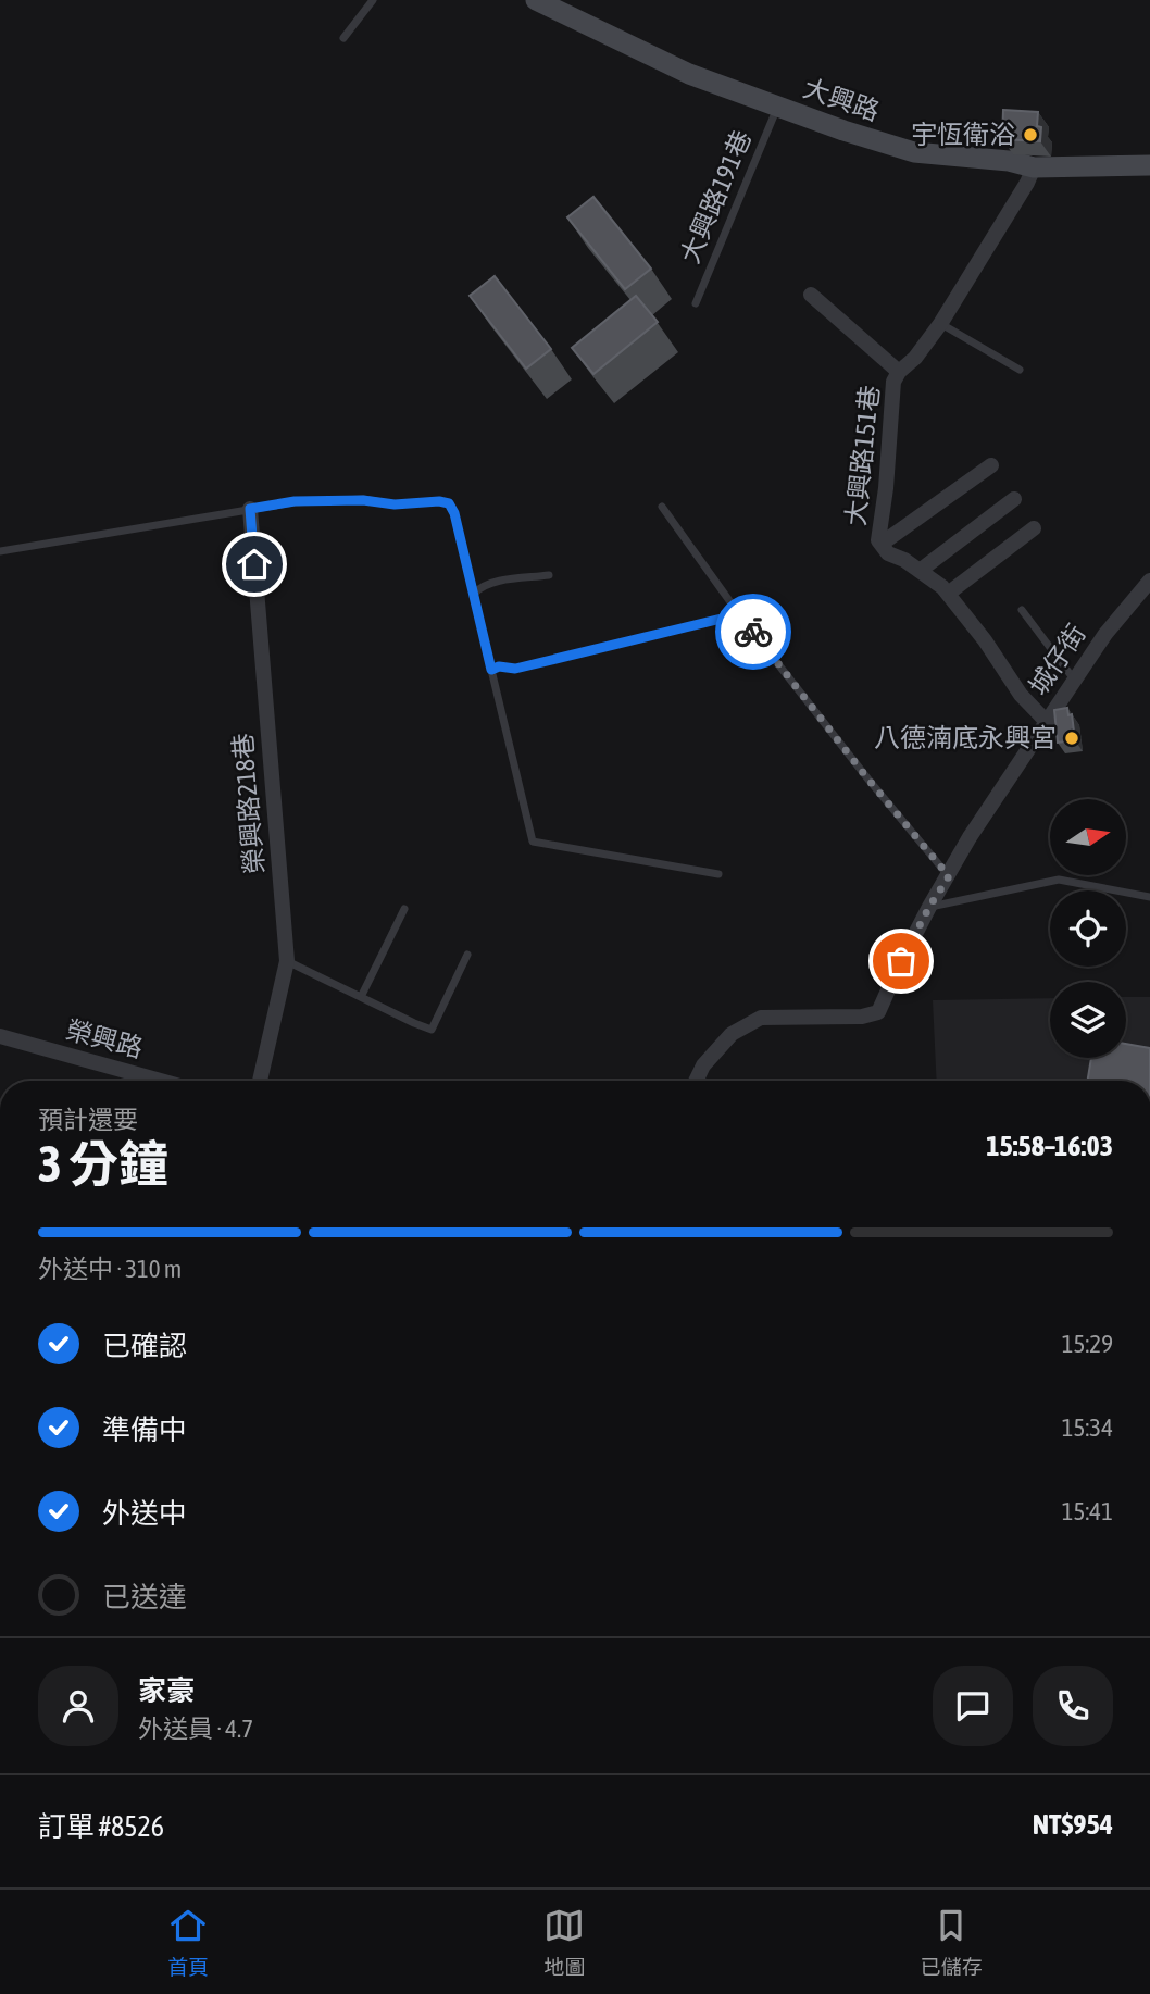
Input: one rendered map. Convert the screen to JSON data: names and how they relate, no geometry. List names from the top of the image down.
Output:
{
  "streets": {
    "street": [
      "大興路",
      "大興路151巷",
      "城仔街",
      "榮興路218巷",
      "榮興路"
    ],
    "lane": ["大興路191巷"]
  },
  "crossings": [
    ["大興路", "大興路191巷"],
    ["大興路", "大興路151巷"],
    ["大興路151巷", "城仔街"]
  ],
  "places": ["宇恆衛浴", "八德湳底永興宮"],
  "north": "right",
  "page": {
    "heading": ["3 分鐘", "預計還要", "15:58–16:03"],
    "panel": [
      "家豪",
      "外送員 · 4.7",
      "訂單 #8526",
      "NT$954"
    ],
    "bar": "外送中 · 310 m",
    "list": [
      ["已確認", "15:29"],
      ["準備中", "15:34"],
      ["外送中", "15:41"],
      "已送達"
    ],
    "tabs": ["首頁", "地圖", "已儲存"]
  }
}
